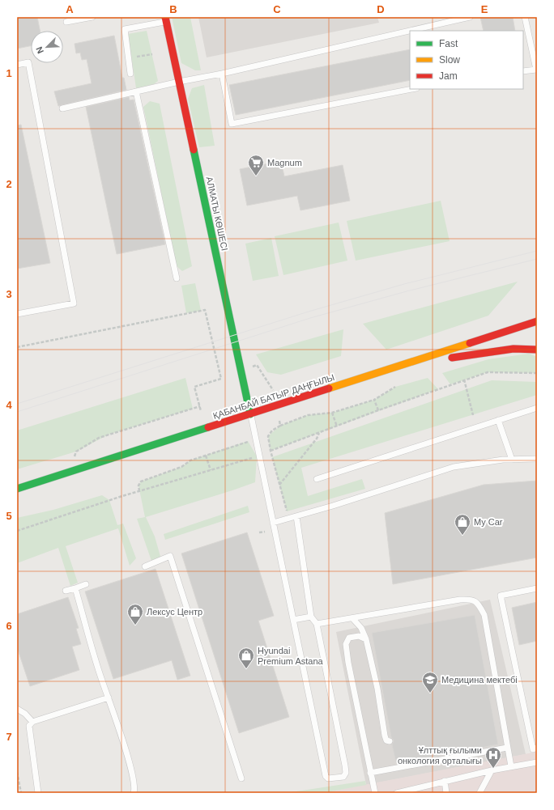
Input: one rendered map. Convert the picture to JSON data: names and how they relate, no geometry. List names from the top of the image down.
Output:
{
  "streets": {
    "main road": ["АЛМАТЫ КӨШЕСІ", "ҚАБАНБАЙ БАТЫР ДАҢҒЫЛЫ"]
  },
  "crossings": [
    ["АЛМАТЫ КӨШЕСІ", "ҚАБАНБАЙ БАТЫР ДАҢҒЫЛЫ"]
  ],
  "places": {
    "supermarket": ["Magnum"],
    "shop": ["My Car", "Лексус Центр", "Hyundai Premium Astana"],
    "school or university": ["Медицина мектебі"],
    "hospital": ["Ұлттық ғылыми онкология орталығы"]
  },
  "legend": ["Fast", "Slow", "Jam"],
  "north": "bottom left",
  "grid": {
    "columns": [
      "A",
      "B",
      "C",
      "D",
      "E"
    ],
    "rows": [
      "1",
      "2",
      "3",
      "4",
      "5",
      "6",
      "7"
    ]
  }
}
